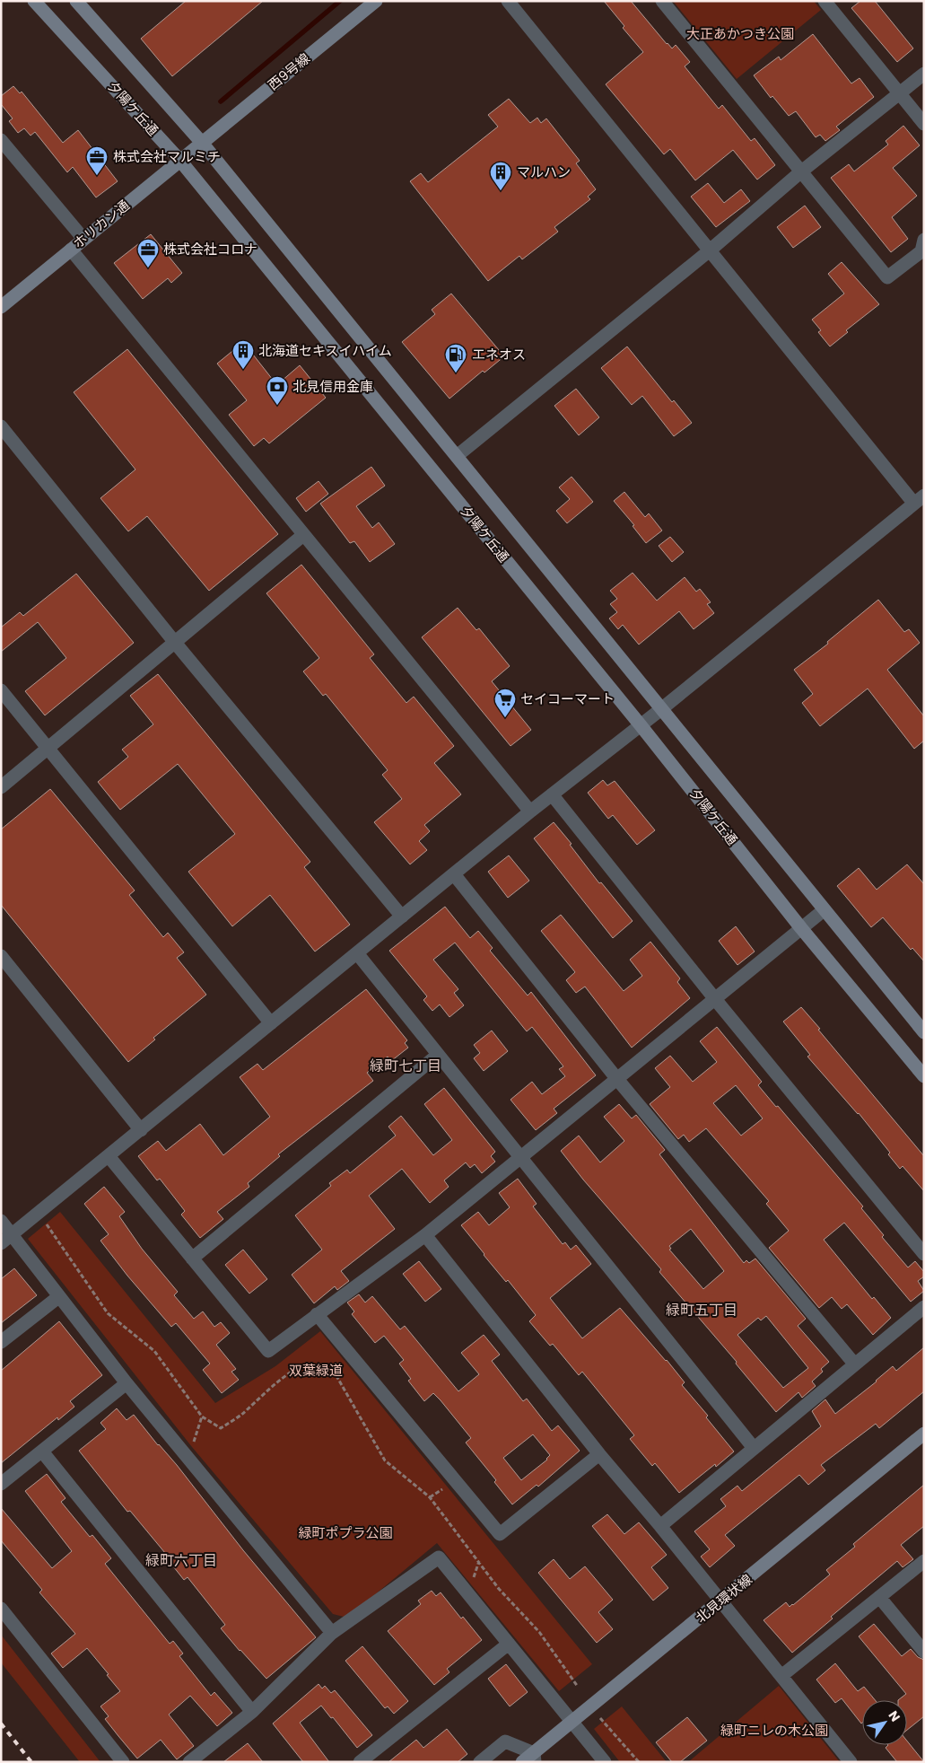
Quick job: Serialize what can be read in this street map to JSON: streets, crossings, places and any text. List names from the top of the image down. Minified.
{"streets":{"street":["西9号線","夕陽ケ丘通","ホリカン通","北見環状線"]},"crossings":[["西9号線","夕陽ケ丘通"],["西9号線","ホリカン通"],["夕陽ケ丘通","ホリカン通"]],"districts":["緑町七丁目","緑町五丁目","緑町六丁目"],"parks":["大正あかつき公園","双葉緑道","緑町ポプラ公園","緑町ニレの木公園"],"places":{"office":["株式会社マルミチ","株式会社コロナ"],"building":["マルハン","北海道セキスイハイム"],"fuel station":["エネオス"],"bank":["北見信用金庫"],"supermarket":["セイコーマート"]},"north":"top right"}
